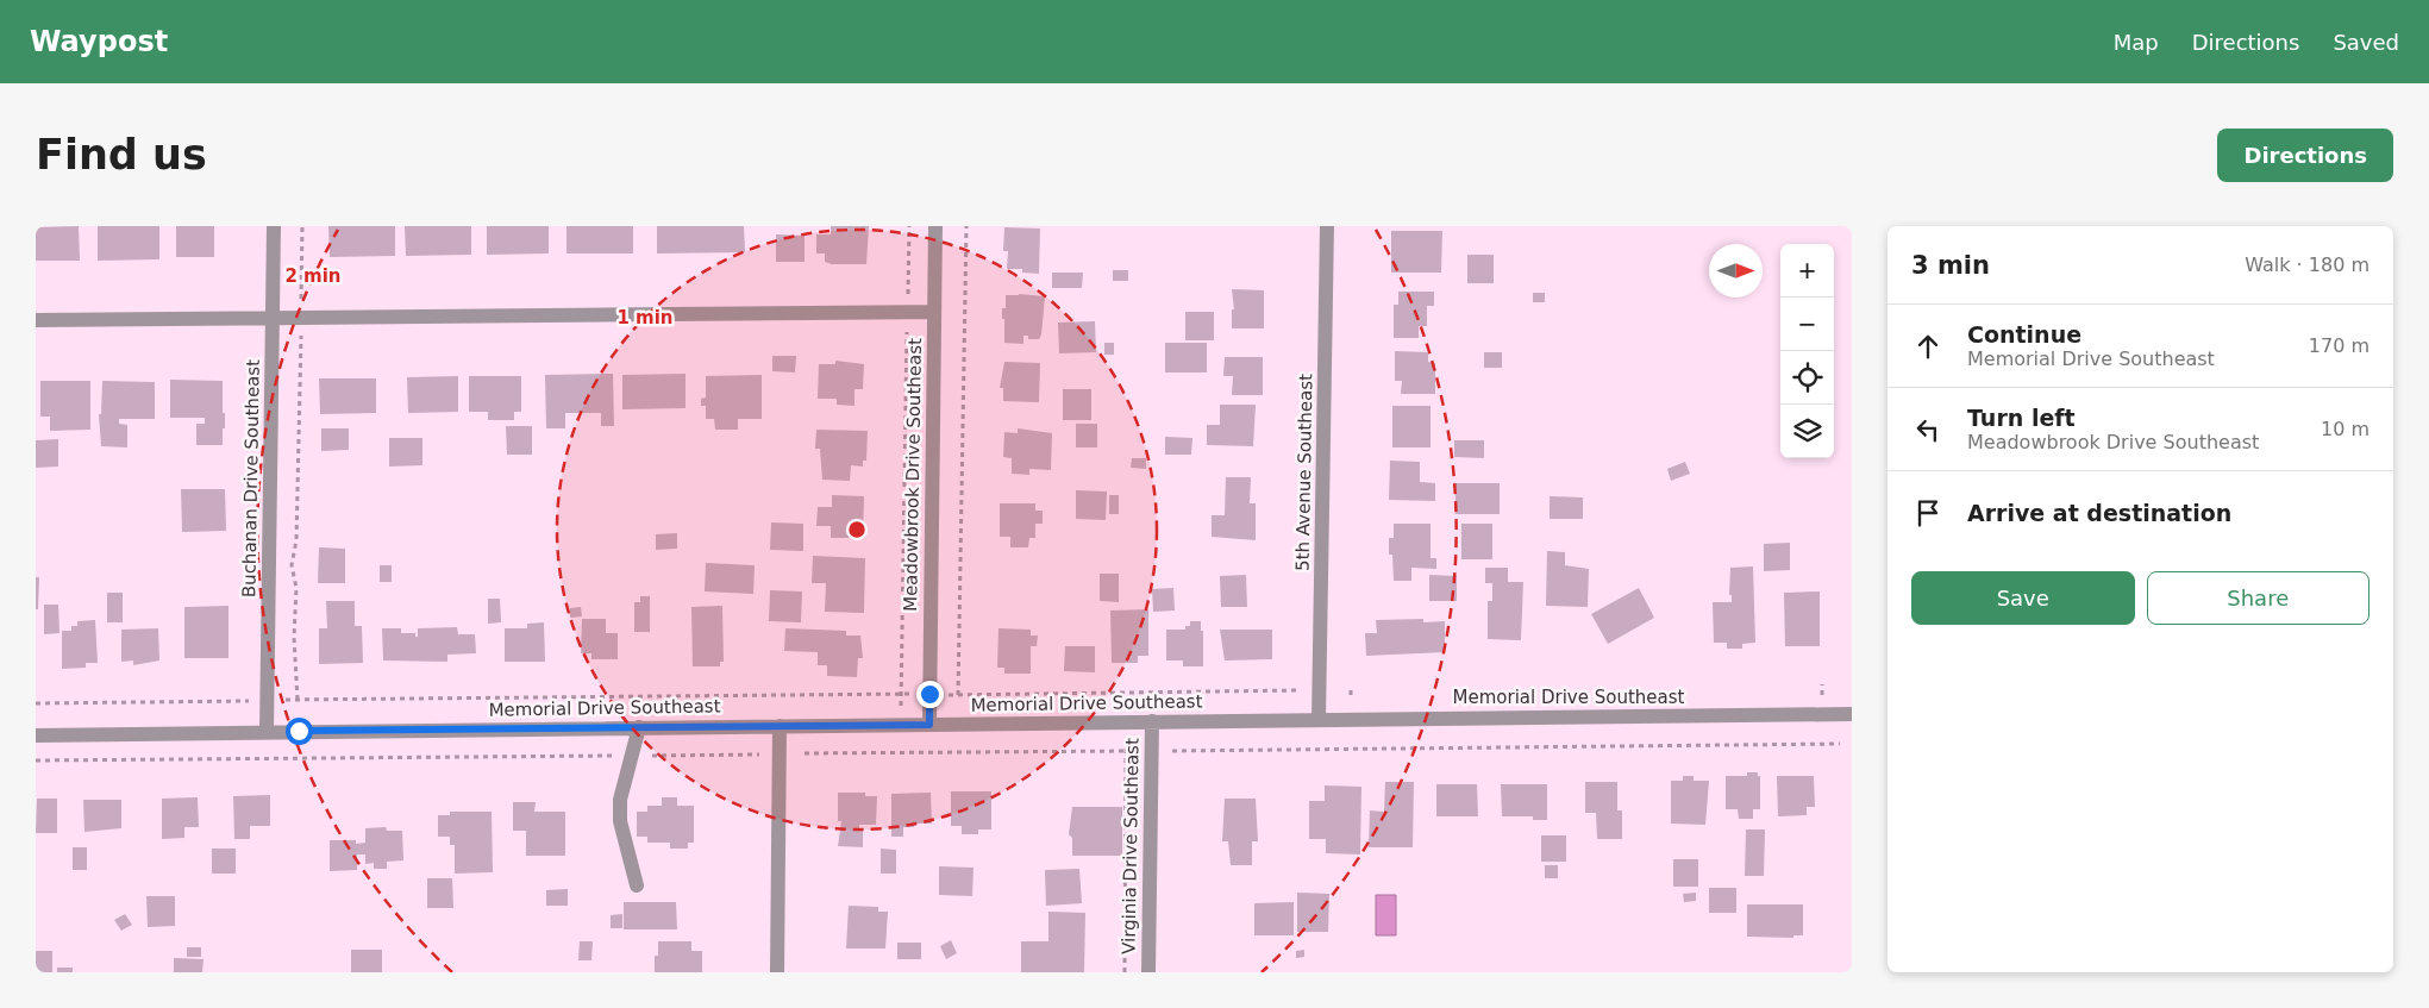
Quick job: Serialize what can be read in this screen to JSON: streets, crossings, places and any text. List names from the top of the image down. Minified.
{"streets":{"street":["5th Avenue Southeast","Meadowbrook Drive Southeast","Buchanan Drive Southeast","Memorial Drive Southeast","Virginia Drive Southeast"]},"crossings":[["5th Avenue Southeast","Memorial Drive Southeast"],["Meadowbrook Drive Southeast","Memorial Drive Southeast"],["Buchanan Drive Southeast","Memorial Drive Southeast"],["Memorial Drive Southeast","Virginia Drive Southeast"]],"north":"right","page":{"header":"Waypost","nav":["Map","Directions","Saved"],"buttons":["Directions",["Save","Share"]],"title":"Find us","heading":["3 min","Walk · 180 m"],"map_buttons":["+","−"],"list":[["Continue","Memorial Drive Southeast","170 m"],["Turn left","Meadowbrook Drive Southeast","10 m"],"Arrive at destination"]},"rings":["2 min","1 min"]}
